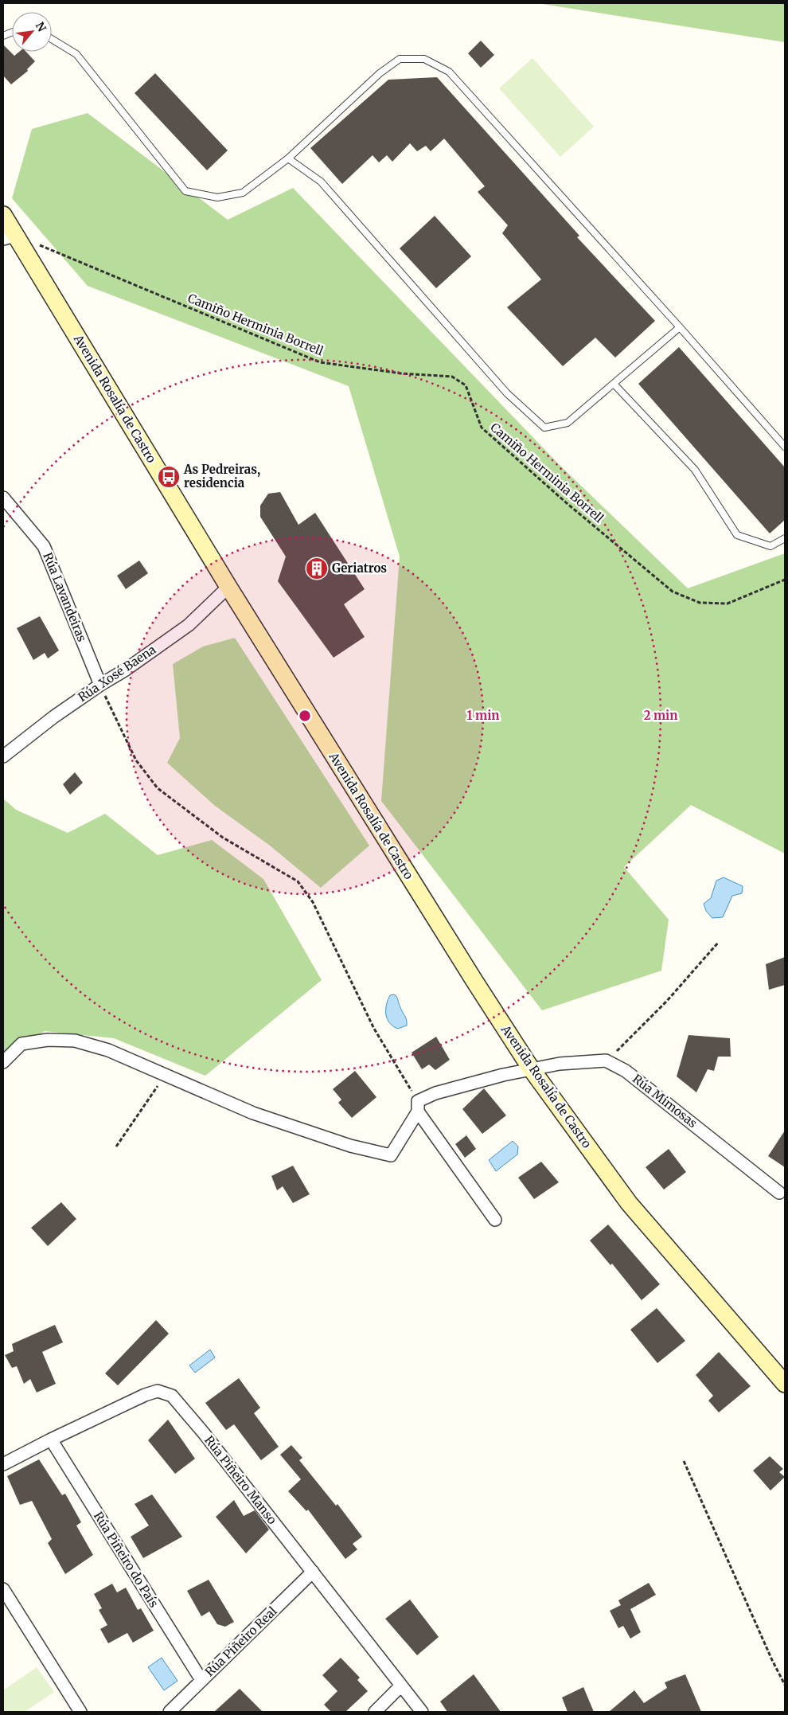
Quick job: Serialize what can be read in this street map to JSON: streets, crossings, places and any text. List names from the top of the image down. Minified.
{"streets":{"street":["Avenida Rosalía de Castro","Rúa Lavandeiras","Rúa Xosé Baena","Rúa Mimosas","Rúa Piñeiro Manso","Rúa Piñeiro do País","Rúa Piñeiro Real"],"path":["Camiño Herminia Borrell"]},"crossings":[["Camiño Herminia Borrell","Avenida Rosalía de Castro"],["Avenida Rosalía de Castro","Rúa Xosé Baena"],["Rúa Lavandeiras","Rúa Xosé Baena"],["Rúa Piñeiro Manso","Rúa Piñeiro do País"],["Rúa Piñeiro Manso","Rúa Piñeiro Real"],["Rúa Piñeiro do País","Rúa Piñeiro Real"]],"places":{"bus stop":["As Pedreiras, residencia"],"building":["Geriatros"]},"north":"top right","rings":["1 min","2 min"]}
